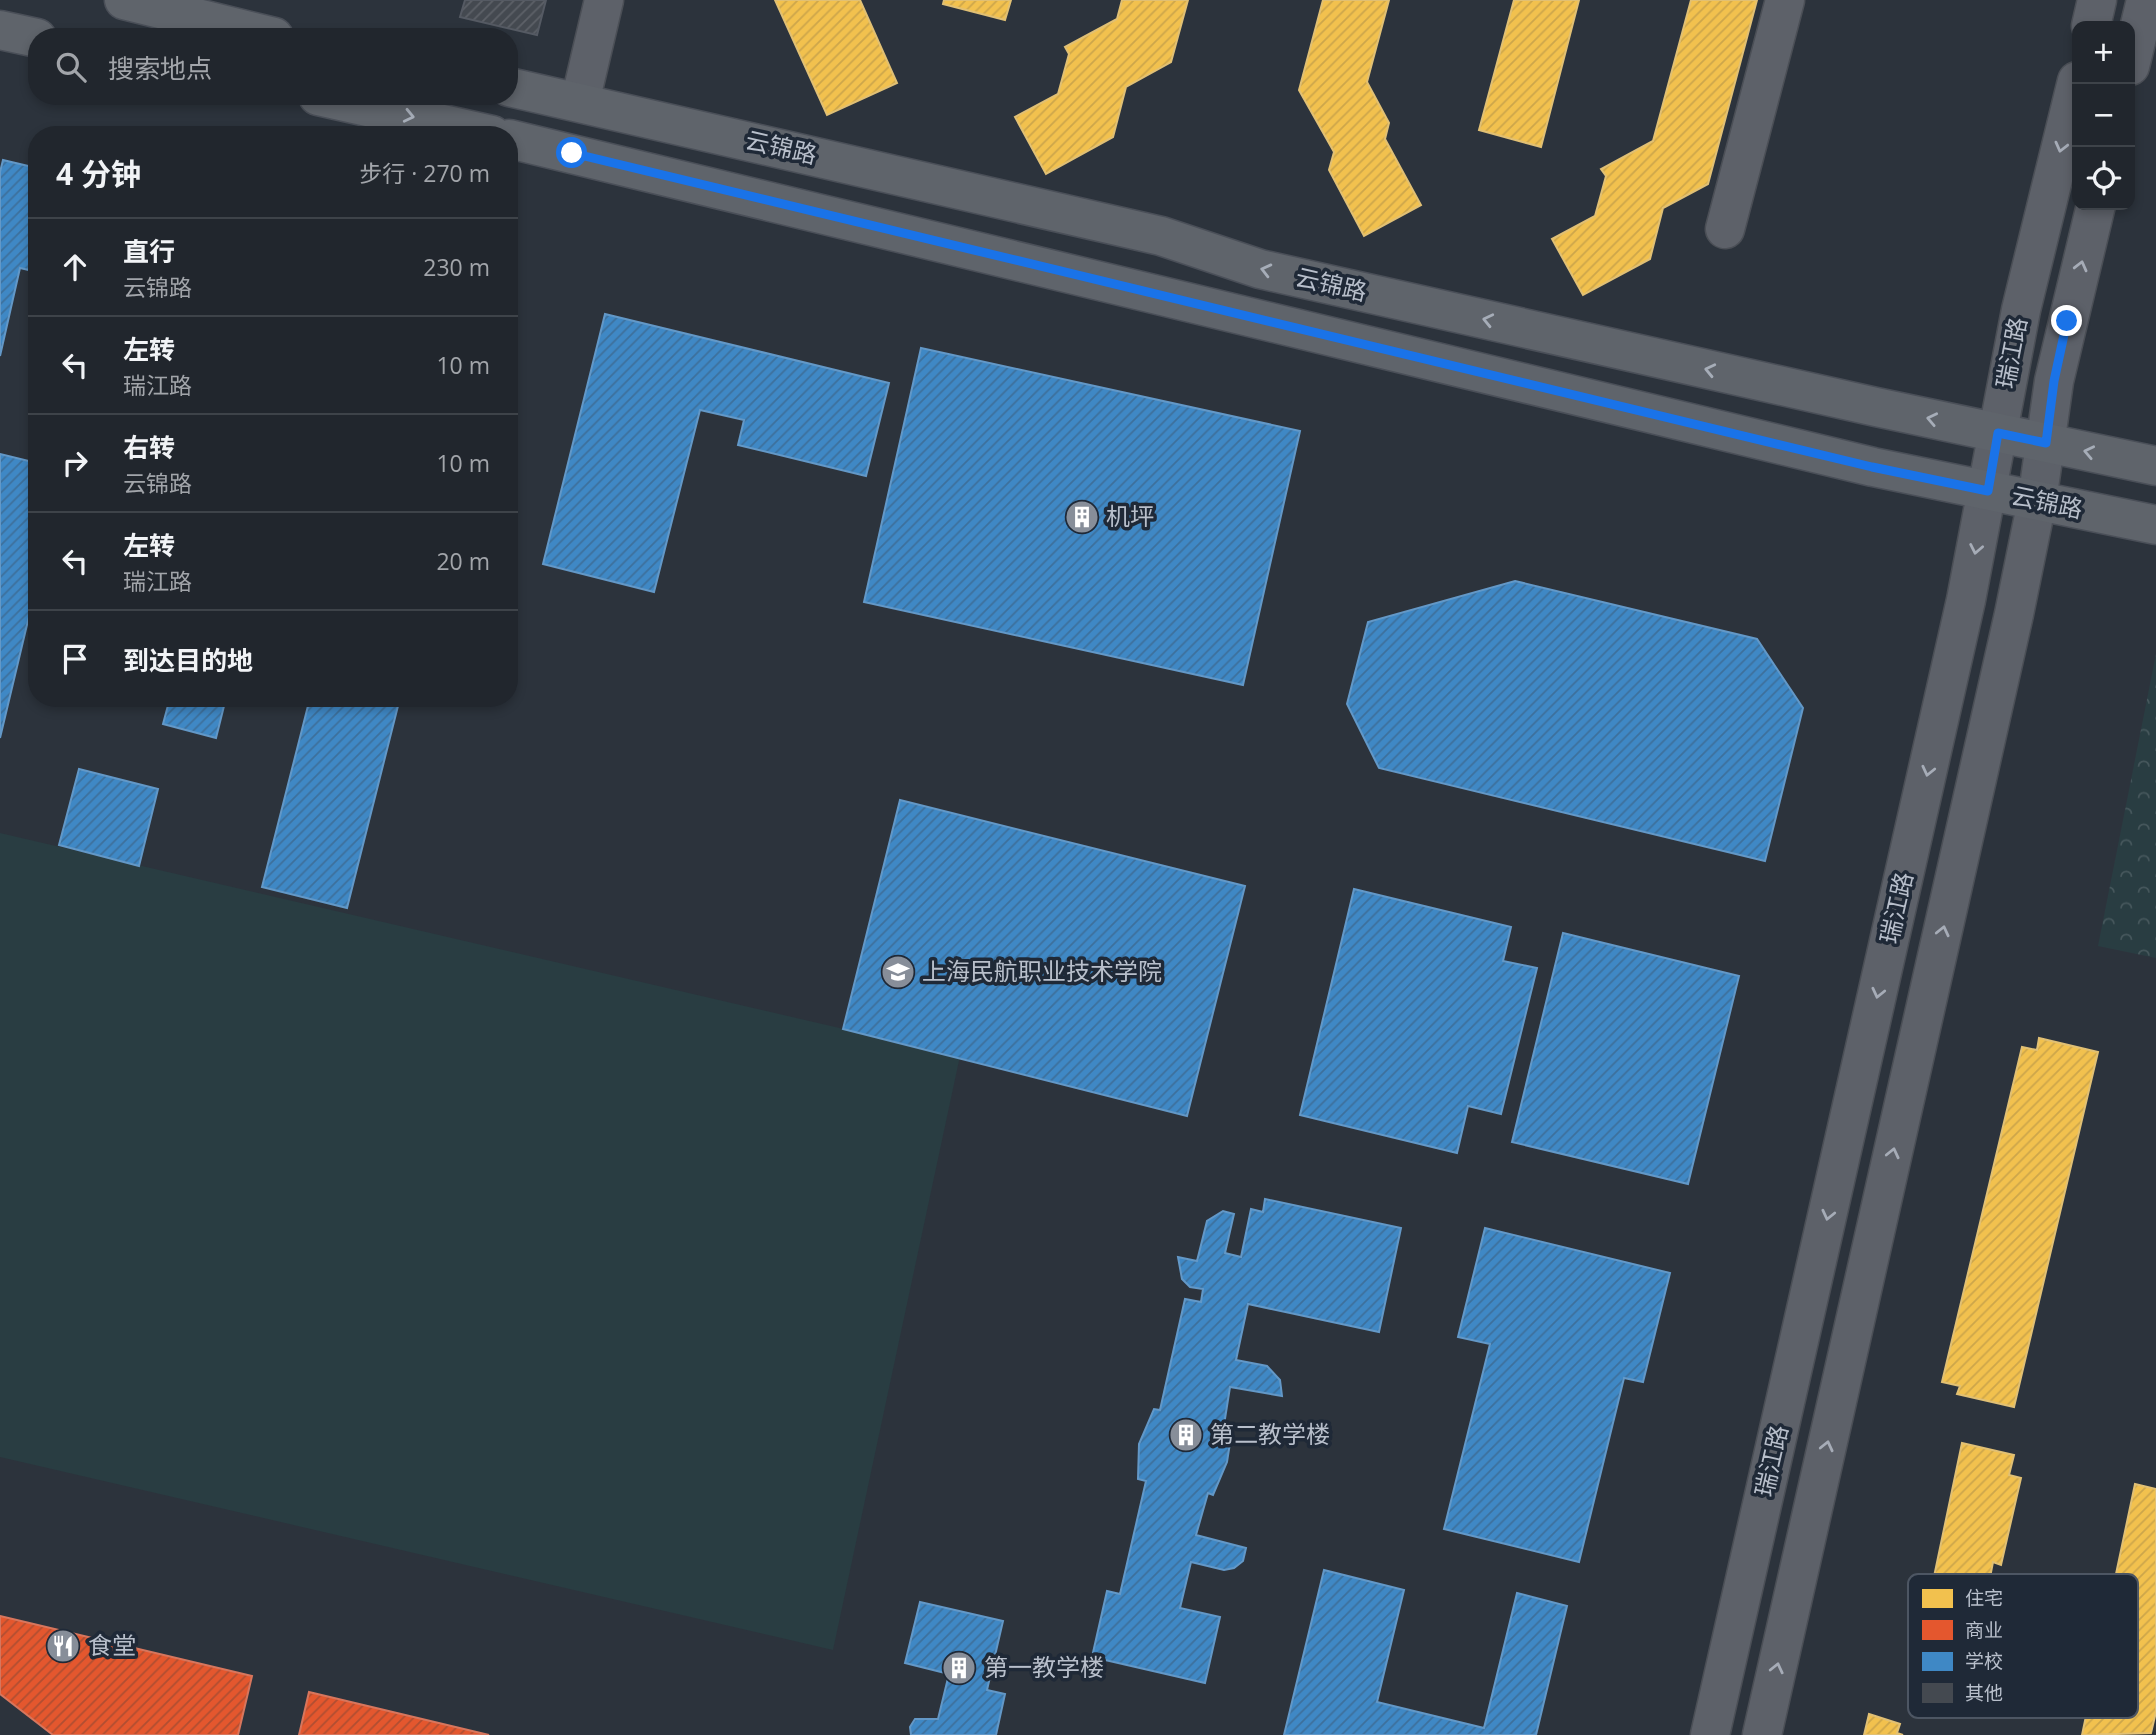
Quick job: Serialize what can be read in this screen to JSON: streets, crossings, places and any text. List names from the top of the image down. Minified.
{"streets":{"main road":["云锦路"],"street":["瑞江路"]},"crossings":[["云锦路","瑞江路"]],"places":{"building":["机坪","第二教学楼","第一教学楼"],"school or university":["上海民航职业技术学院"],"restaurant":["食堂"]},"legend":["住宅","商业","学校","其他"],"page":{"map_buttons":["+","−"],"search":"搜索地点","heading":["4 分钟","步行 · 270 m"],"list":[["直行","云锦路","230 m"],["左转","瑞江路","10 m"],["右转","云锦路","10 m"],["左转","瑞江路","20 m"],"到达目的地"]}}
